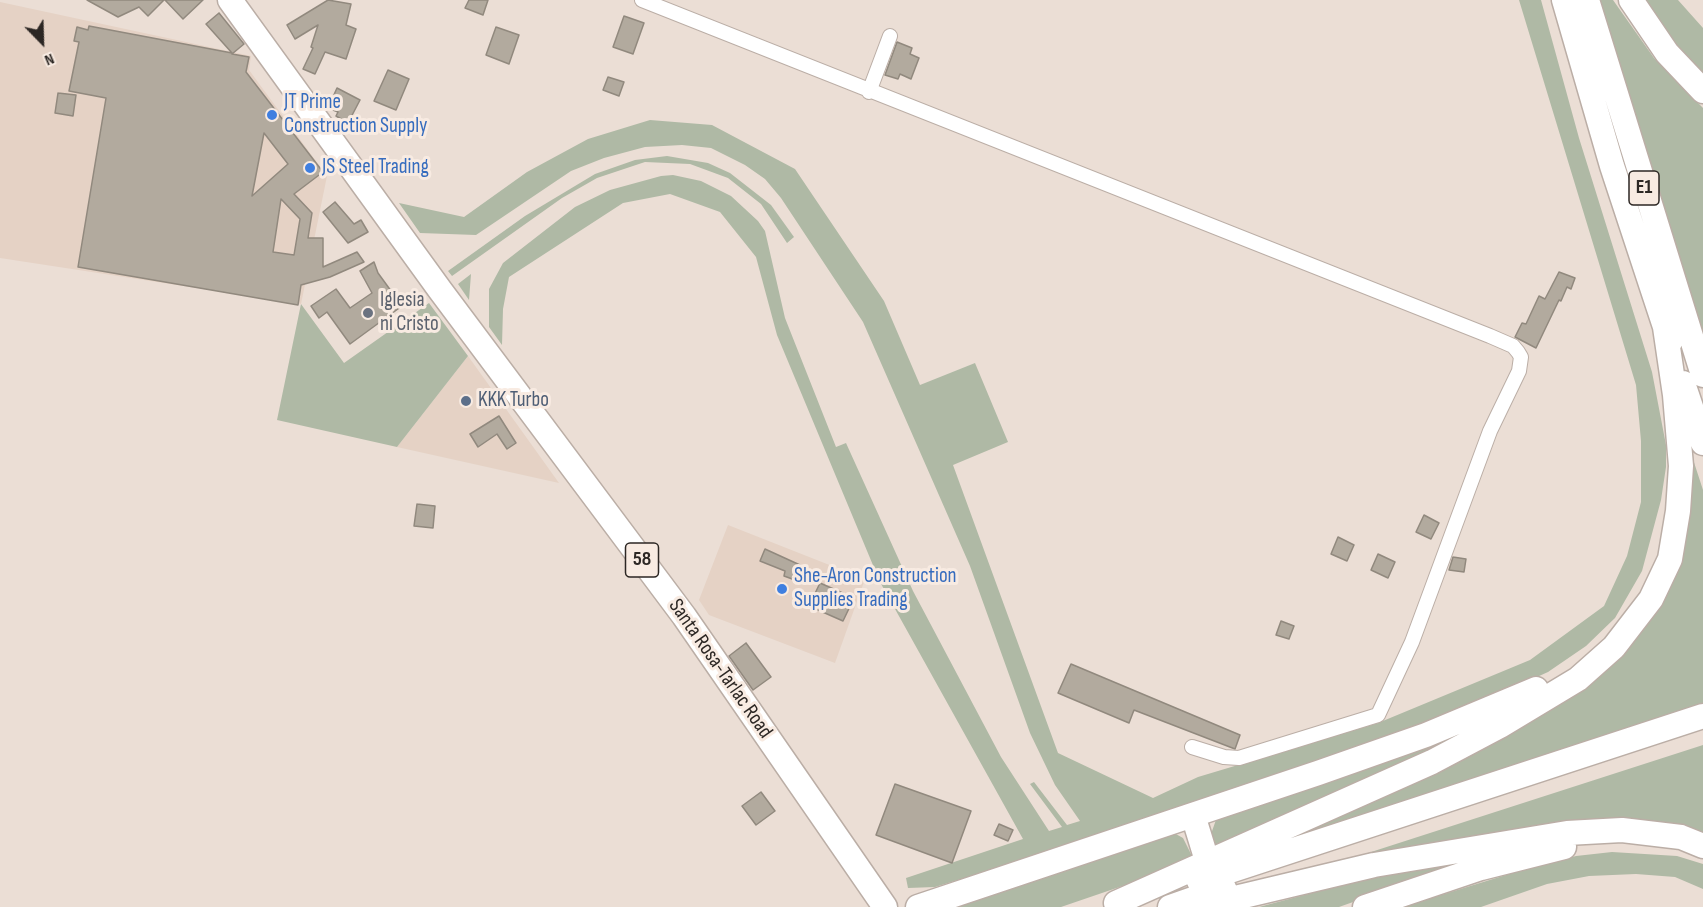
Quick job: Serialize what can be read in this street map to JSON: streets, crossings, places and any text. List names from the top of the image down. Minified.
{"streets":{"highway":["E1","58","Santa Rosa-Tarlac Road"]},"places":["JT Prime Construction Supply","JS Steel Trading","Iglesia ni Cristo","KKK Turbo","She-Aron Construction Supplies Trading"],"north":"bottom right"}
